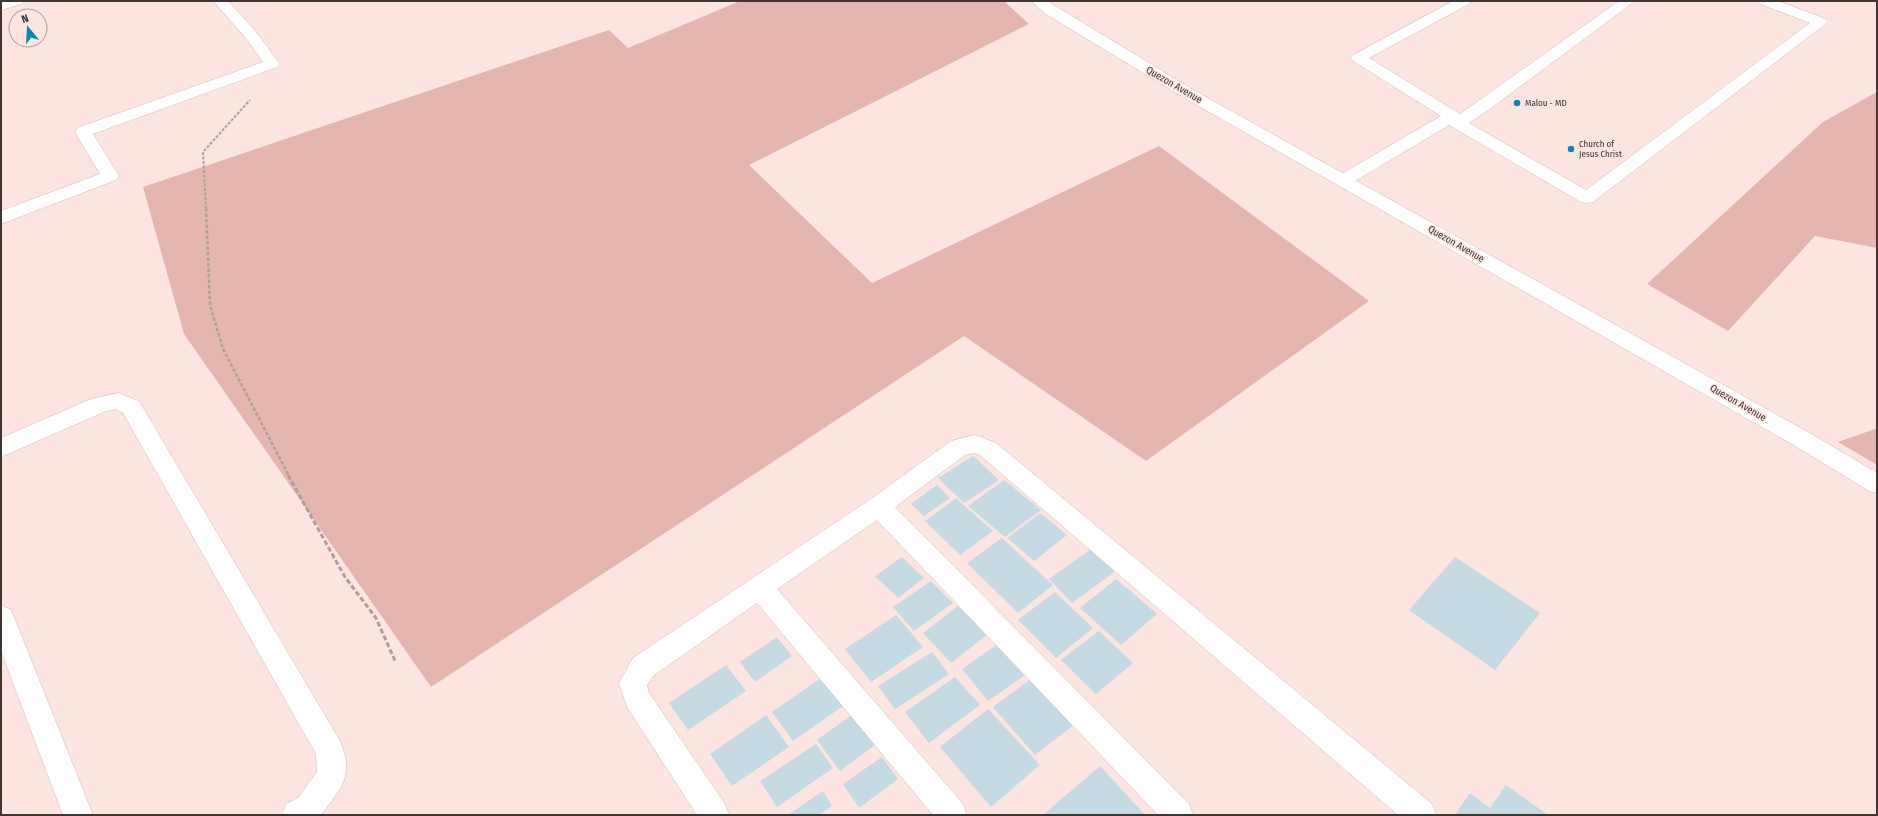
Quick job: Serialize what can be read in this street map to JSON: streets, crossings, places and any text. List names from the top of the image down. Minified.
{"streets":{"street":["Quezon Avenue"]},"places":["Malou - MD","Church of Jesus Christ"],"north":"top"}
